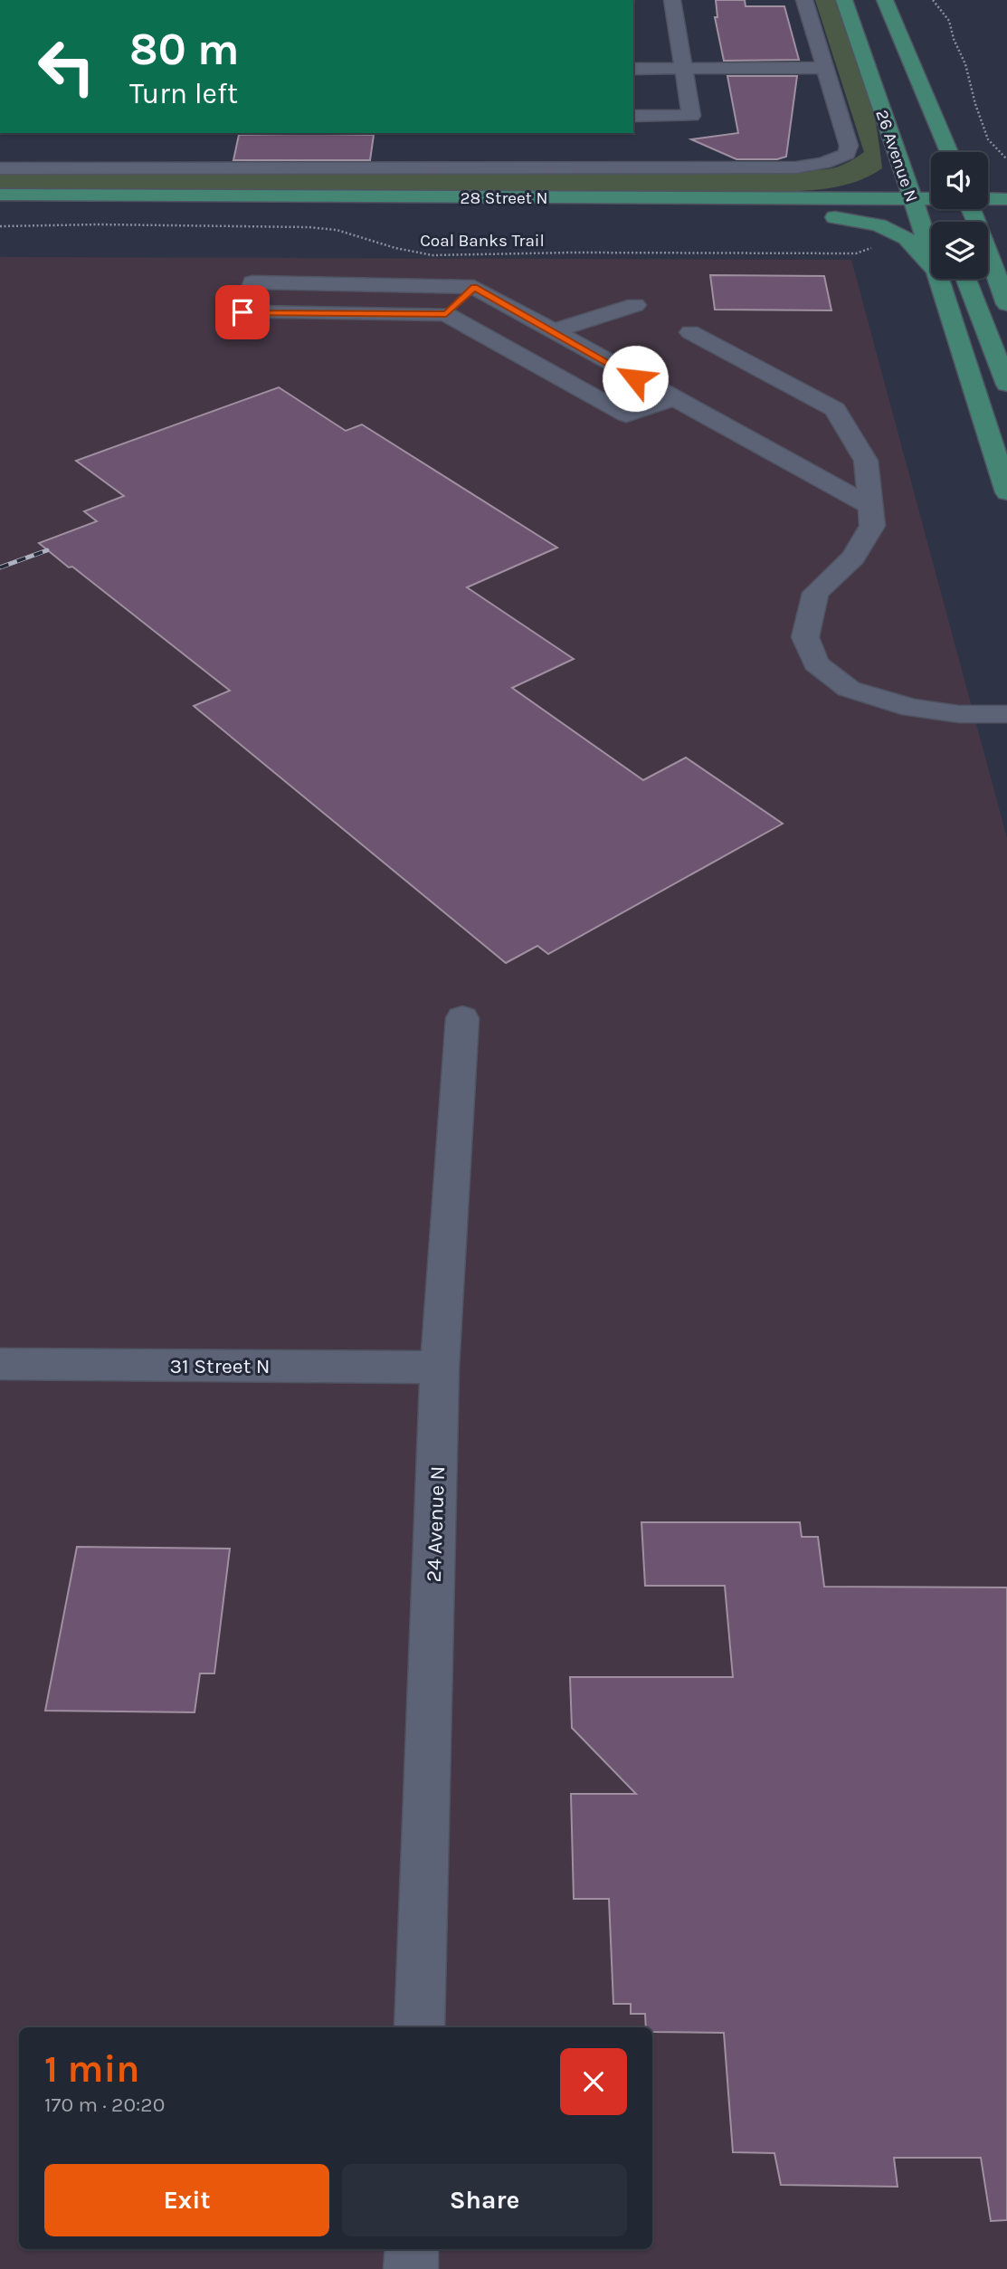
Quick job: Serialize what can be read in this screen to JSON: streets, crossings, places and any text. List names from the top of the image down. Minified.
{"streets":{"main road":["26 Avenue N","28 Street N"],"street":["31 Street N","24 Avenue N"],"path":["Coal Banks Trail"]},"crossings":[["31 Street N","24 Avenue N"]],"page":{"turn":["80 m","Turn left"],"heading":["1 min","170 m · 20:20"],"buttons":["Exit","Share"]}}
